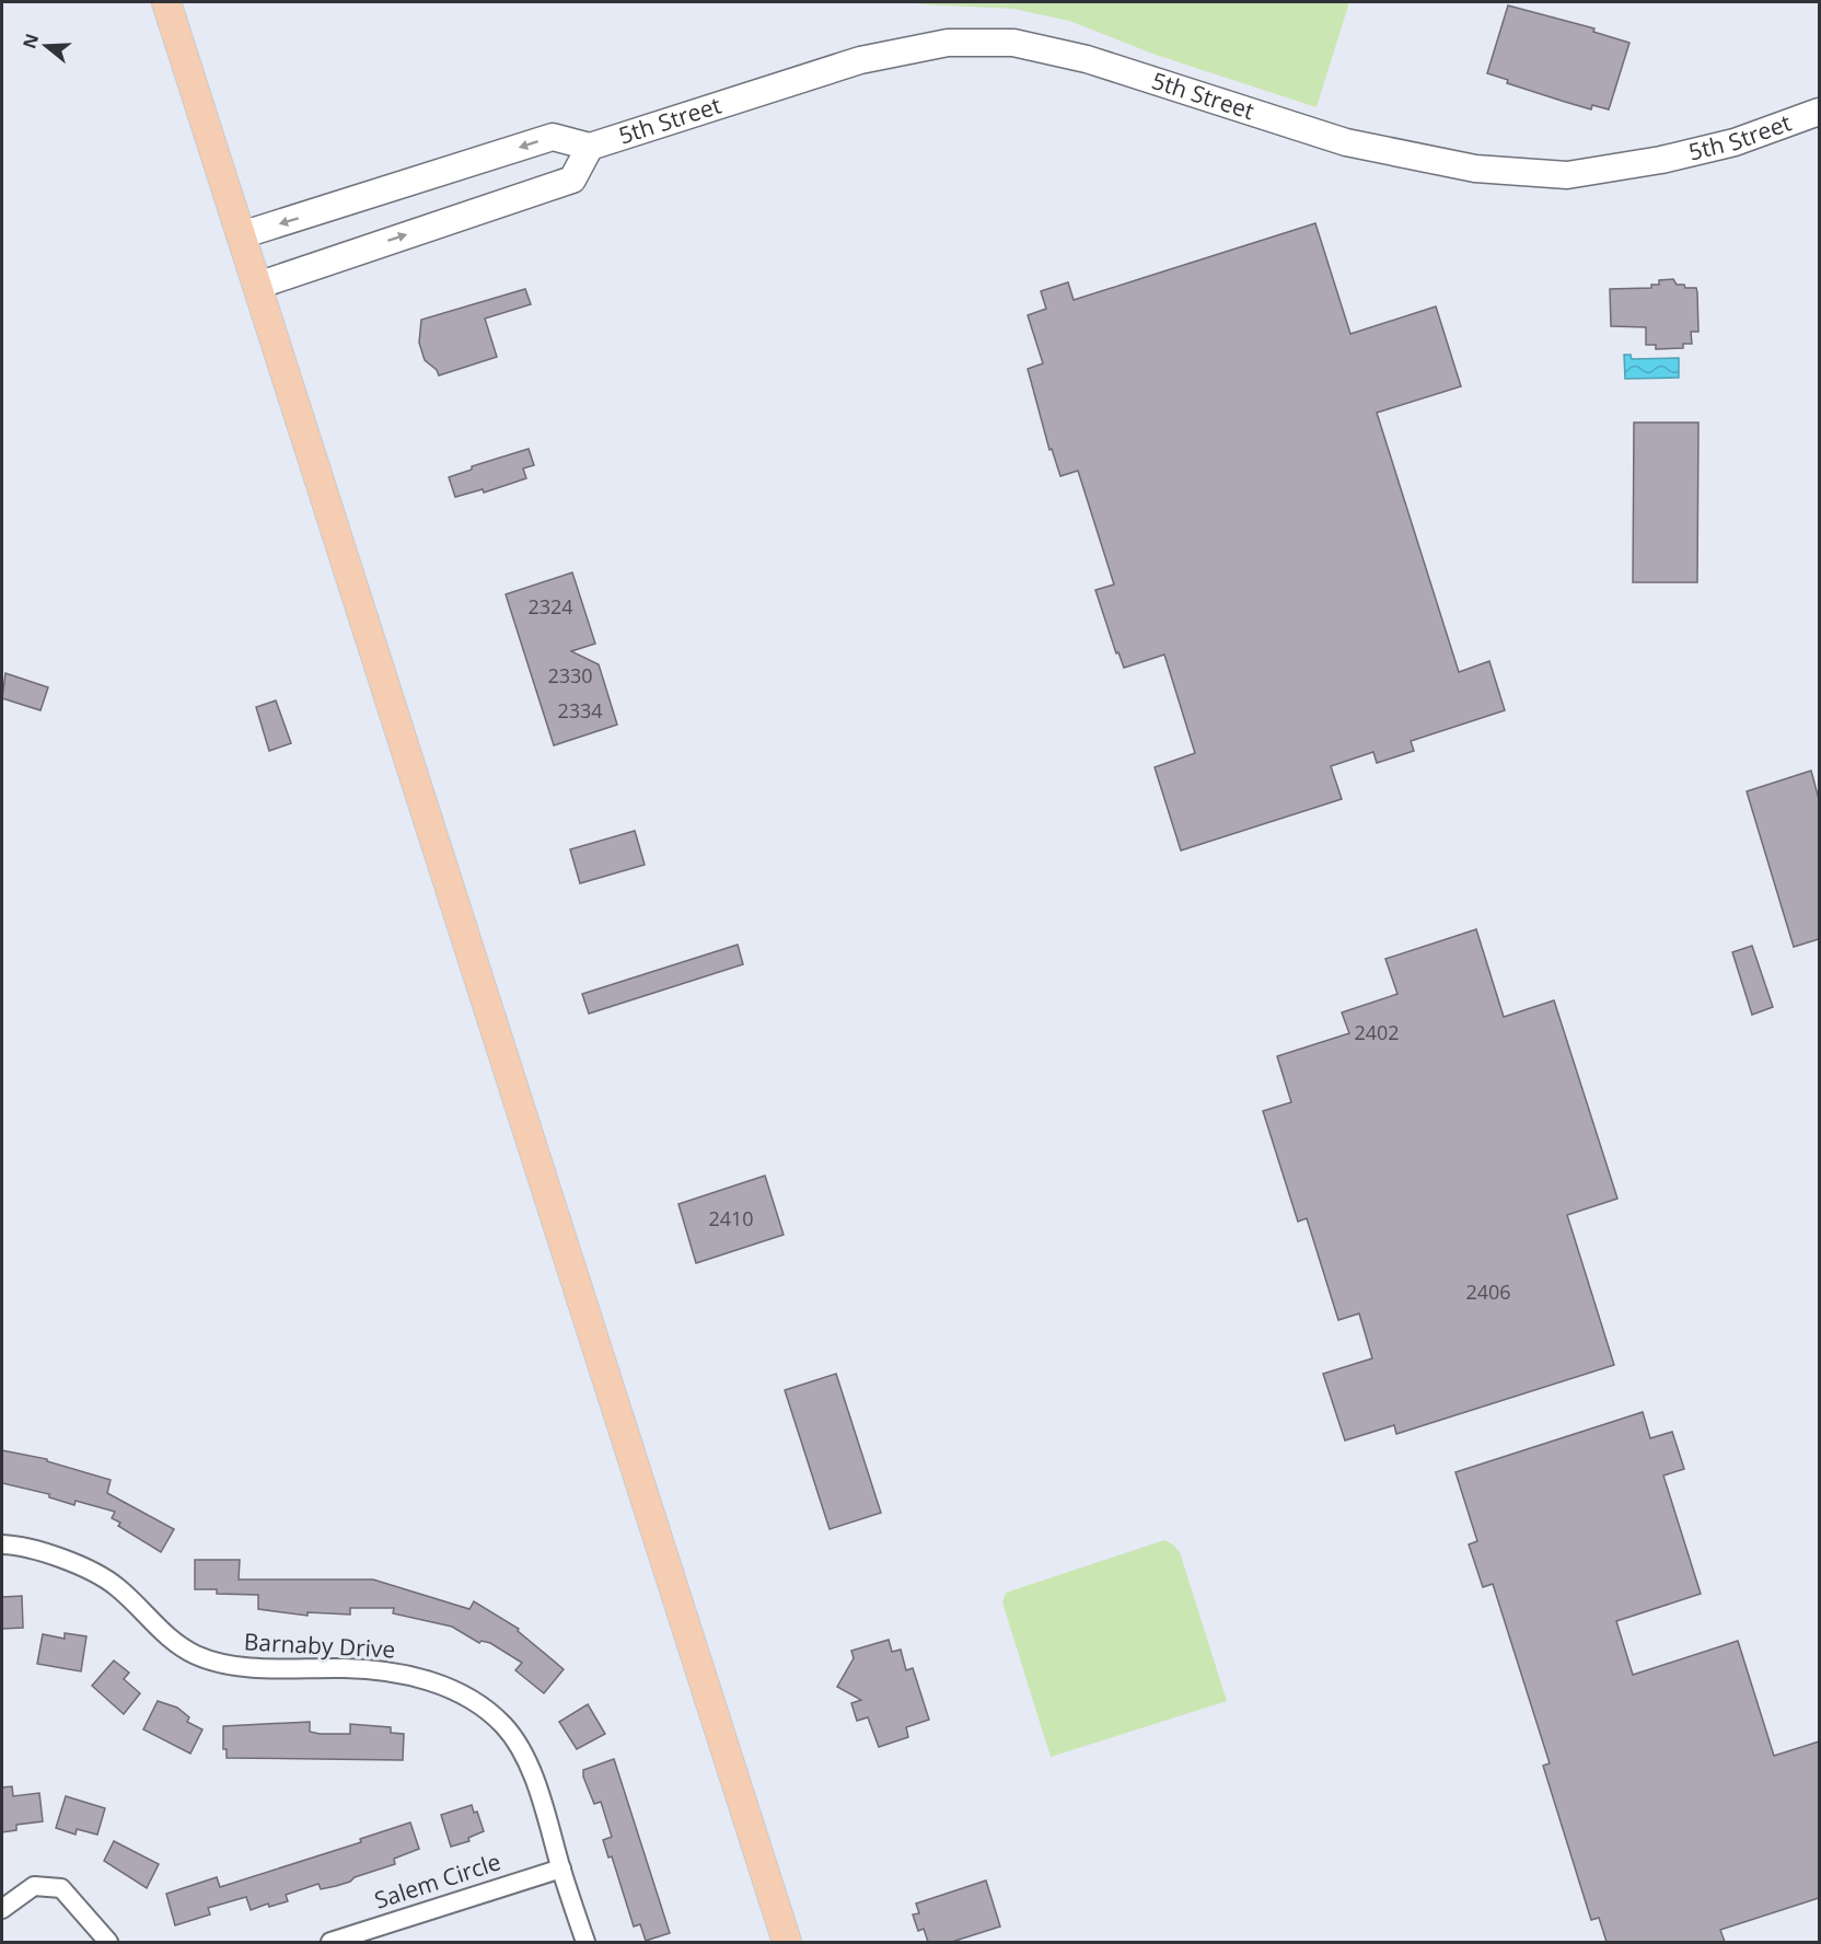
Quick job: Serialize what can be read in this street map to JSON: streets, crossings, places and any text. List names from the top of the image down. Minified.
{"streets":{"street":["5th Street","Barnaby Drive","Salem Circle"]},"crossings":[["Barnaby Drive","Salem Circle"]],"house_numbers":["2324","2330","2334","2402","2410","2406"],"north":"left"}
